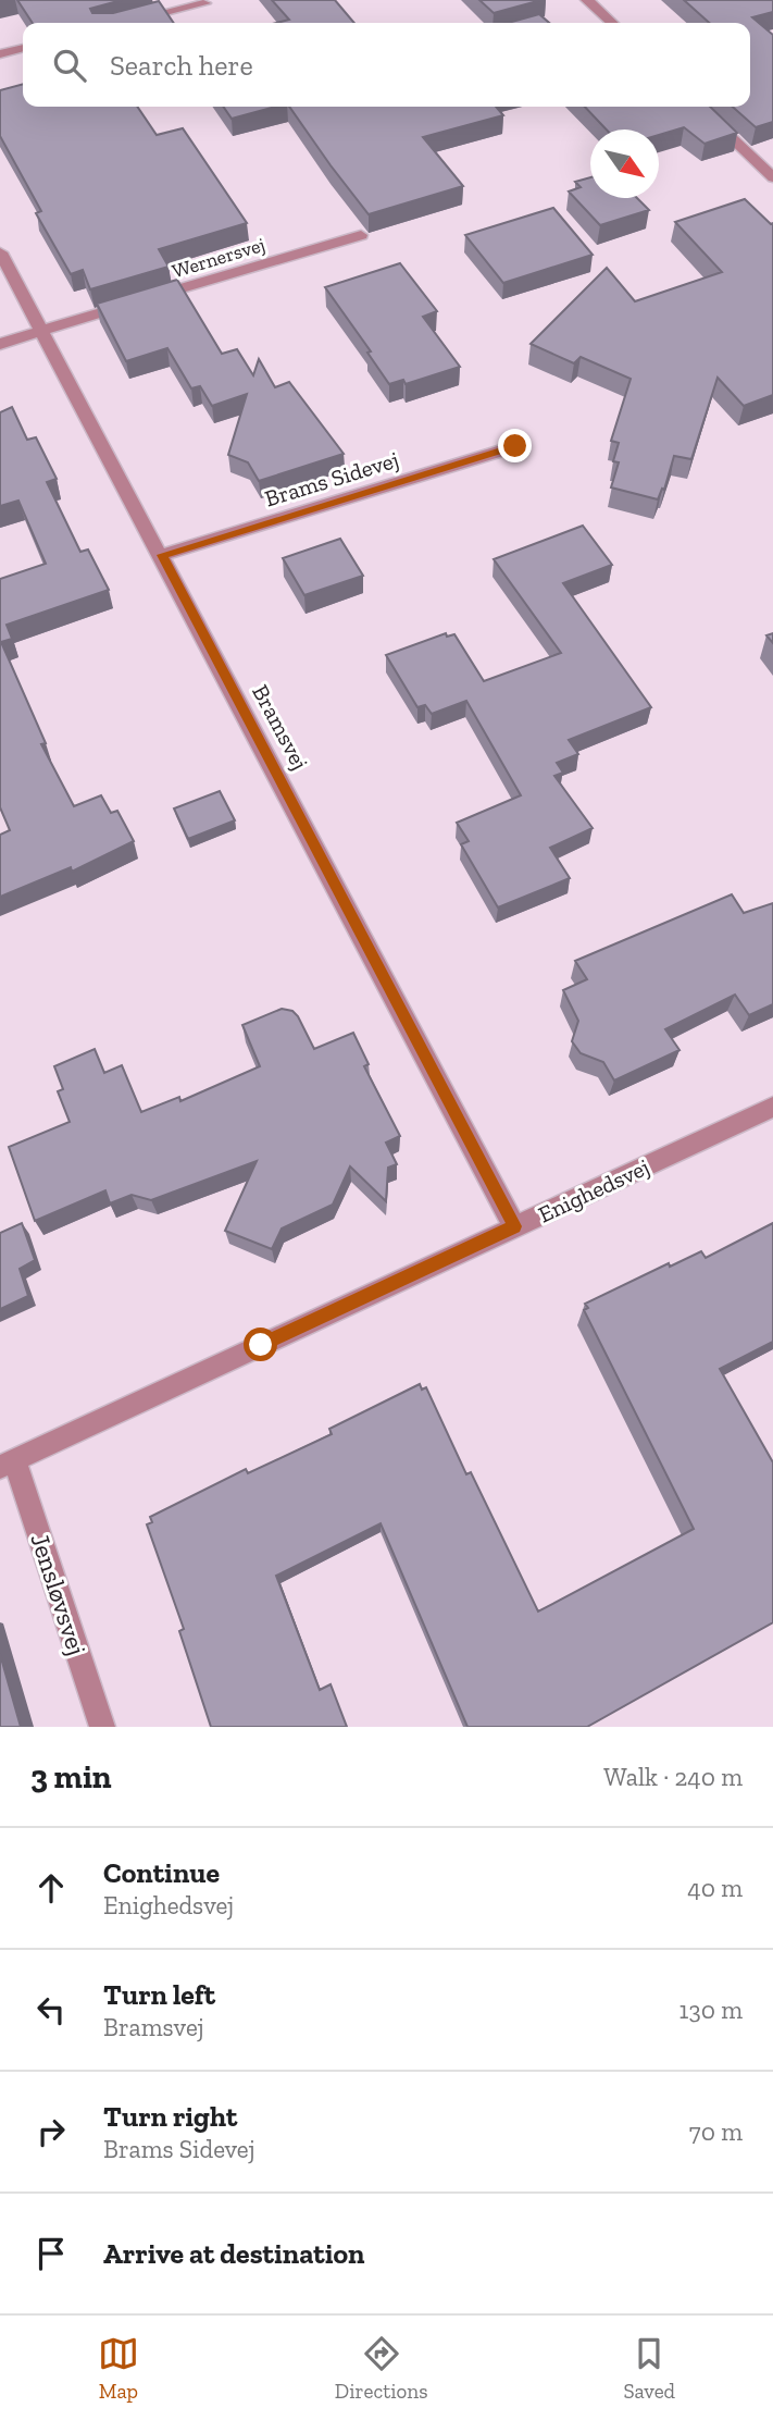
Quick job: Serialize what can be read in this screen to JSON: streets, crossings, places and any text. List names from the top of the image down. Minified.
{"streets":{"street":["Wernersvej","Brams Sidevej","Bramsvej","Enighedsvej","Jensløvsvej"]},"crossings":[["Wernersvej","Bramsvej"],["Brams Sidevej","Bramsvej"],["Bramsvej","Enighedsvej"],["Enighedsvej","Jensløvsvej"]],"north":"bottom right","page":{"search":"Search here","heading":["3 min","Walk · 240 m"],"list":[["Continue","Enighedsvej","40 m"],["Turn left","Bramsvej","130 m"],["Turn right","Brams Sidevej","70 m"],"Arrive at destination"],"nav":["Map","Directions","Saved"]}}
